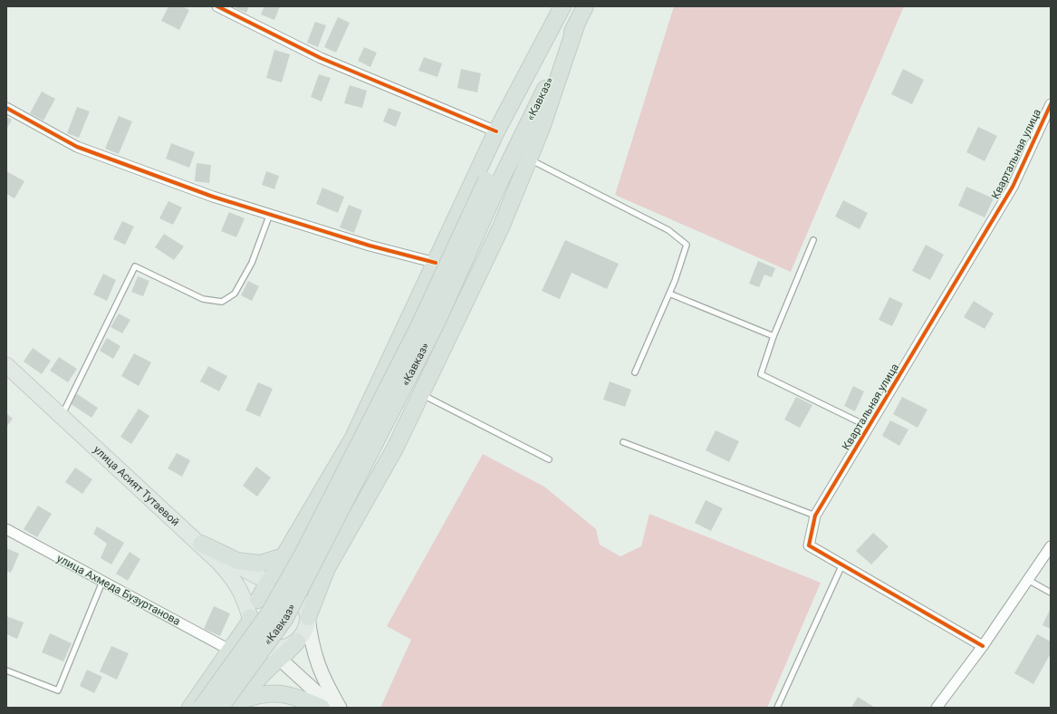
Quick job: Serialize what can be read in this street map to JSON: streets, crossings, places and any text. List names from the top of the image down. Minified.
{"streets":{"highway":["«Кавказ»"],"main road":["улица Асият Тутаевой"],"street":["Квартальная улица","улица Ахмеда Бузуртанова"]}}
